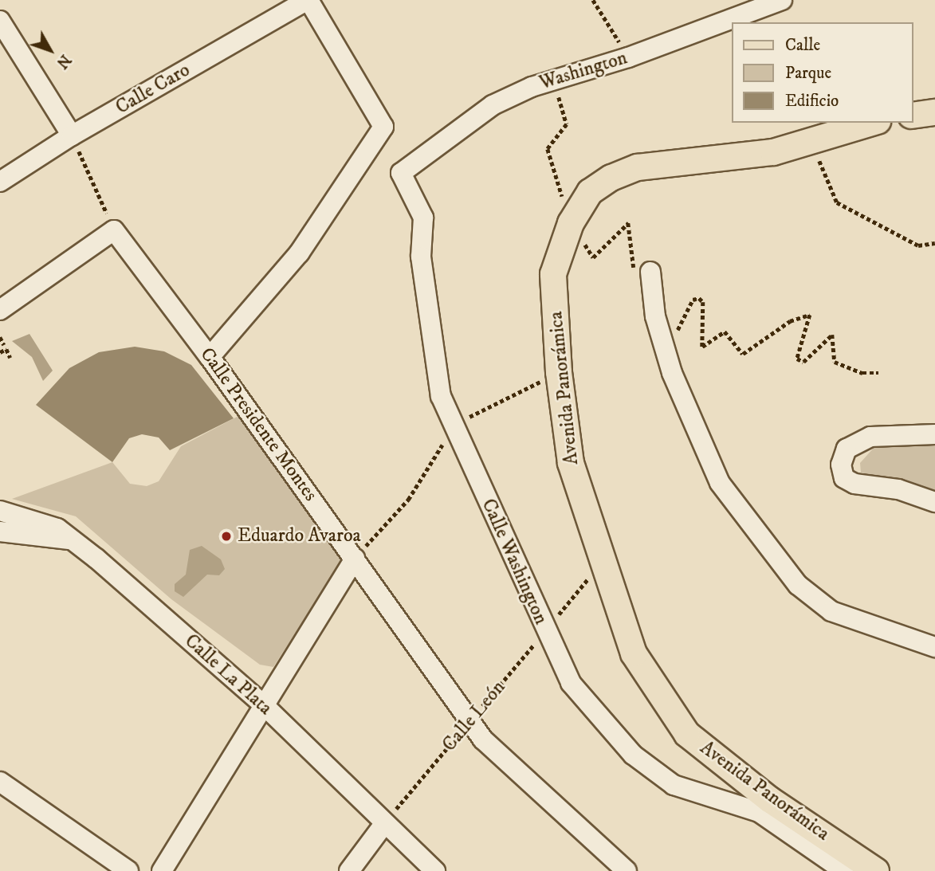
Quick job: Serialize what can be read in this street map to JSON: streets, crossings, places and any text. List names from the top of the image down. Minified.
{"streets":{"main road":["Avenida Panorámica"],"street":["Washington","Calle Caro","Calle Presidente Montes","Calle Washington","Calle La Plata"],"path":["Calle León"]},"crossings":[["Washington","Calle Washington"],["Avenida Panorámica","Calle Washington"],["Avenida Panorámica","Calle León"],["Calle Presidente Montes","Calle León"],["Calle Washington","Calle León"],["Calle La Plata","Calle León"]],"places":["Eduardo Avaroa"],"legend":["Calle","Parque","Edificio"],"north":"bottom right"}
